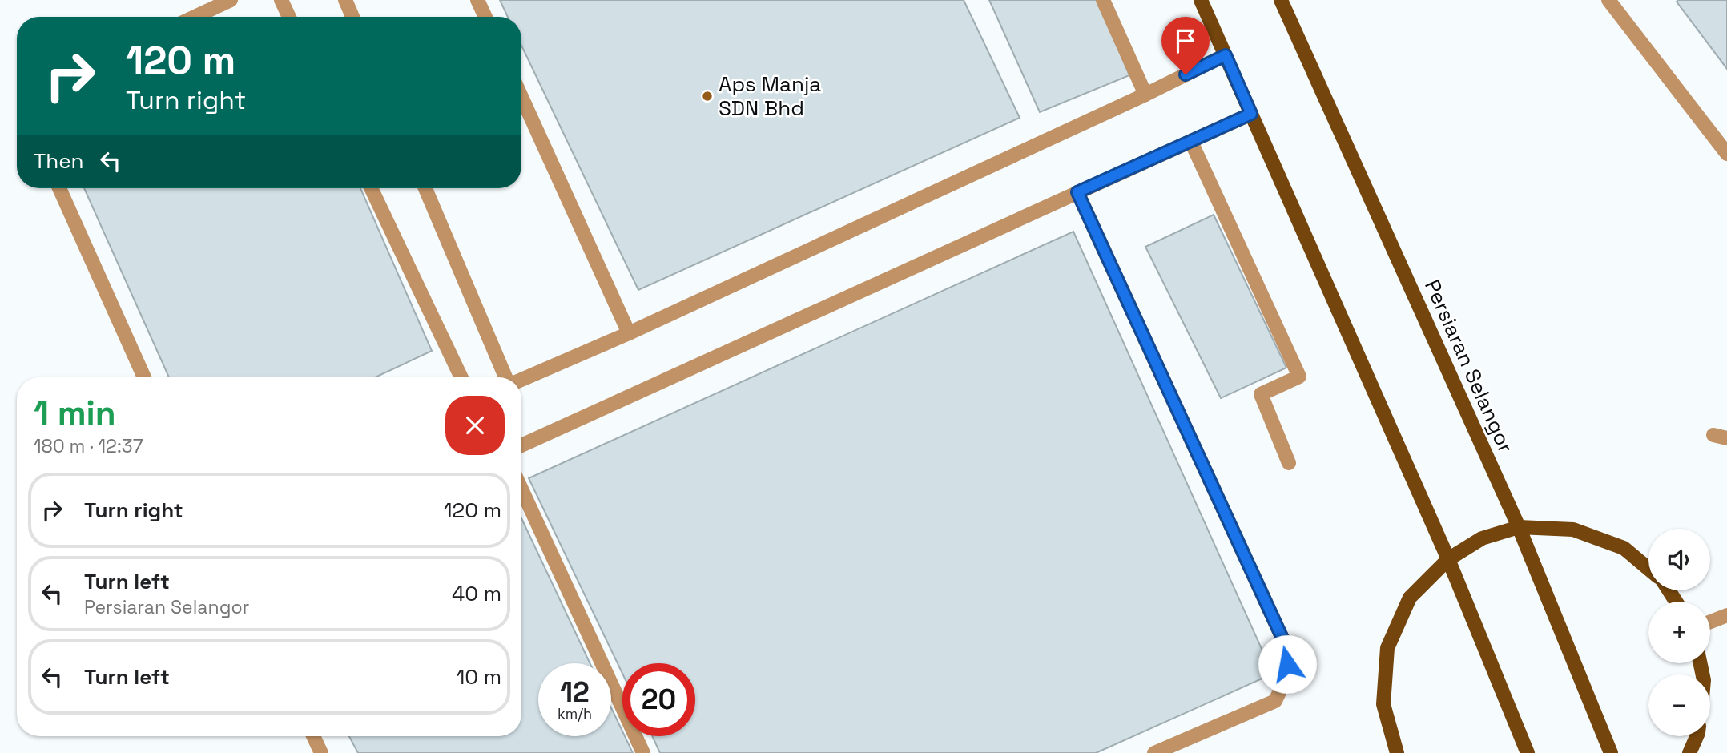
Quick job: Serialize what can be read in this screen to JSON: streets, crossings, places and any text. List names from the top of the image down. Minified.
{"streets":{"main road":["Persiaran Selangor"]},"places":["Aps Manja SDN Bhd"],"page":{"turn":["120 m","Turn right"],"then":"Then","heading":["1 min","180 m · 12:37"],"list":[{"name":"Turn right","value":"120 m"},{"name":"Turn left","note":"Persiaran Selangor","value":"40 m"},{"name":"Turn left","value":"10 m"}],"map_buttons":["+","−"],"speed":"12 km/h","limit":"20"}}
